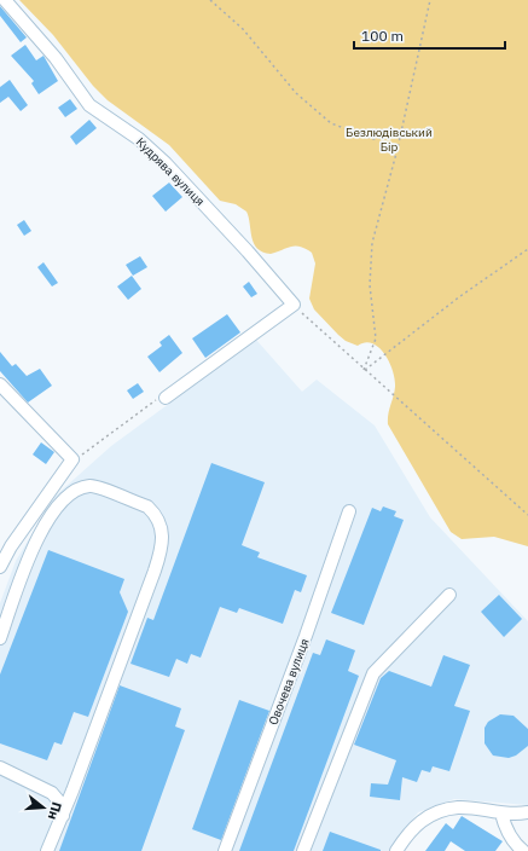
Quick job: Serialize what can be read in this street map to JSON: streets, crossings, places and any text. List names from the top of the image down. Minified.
{"streets":{"street":["Кудрява вулиця","Овочева вулиця"]},"parks":["Безлюдівський Бір"],"scale_bar":"100 m","north":"right"}
